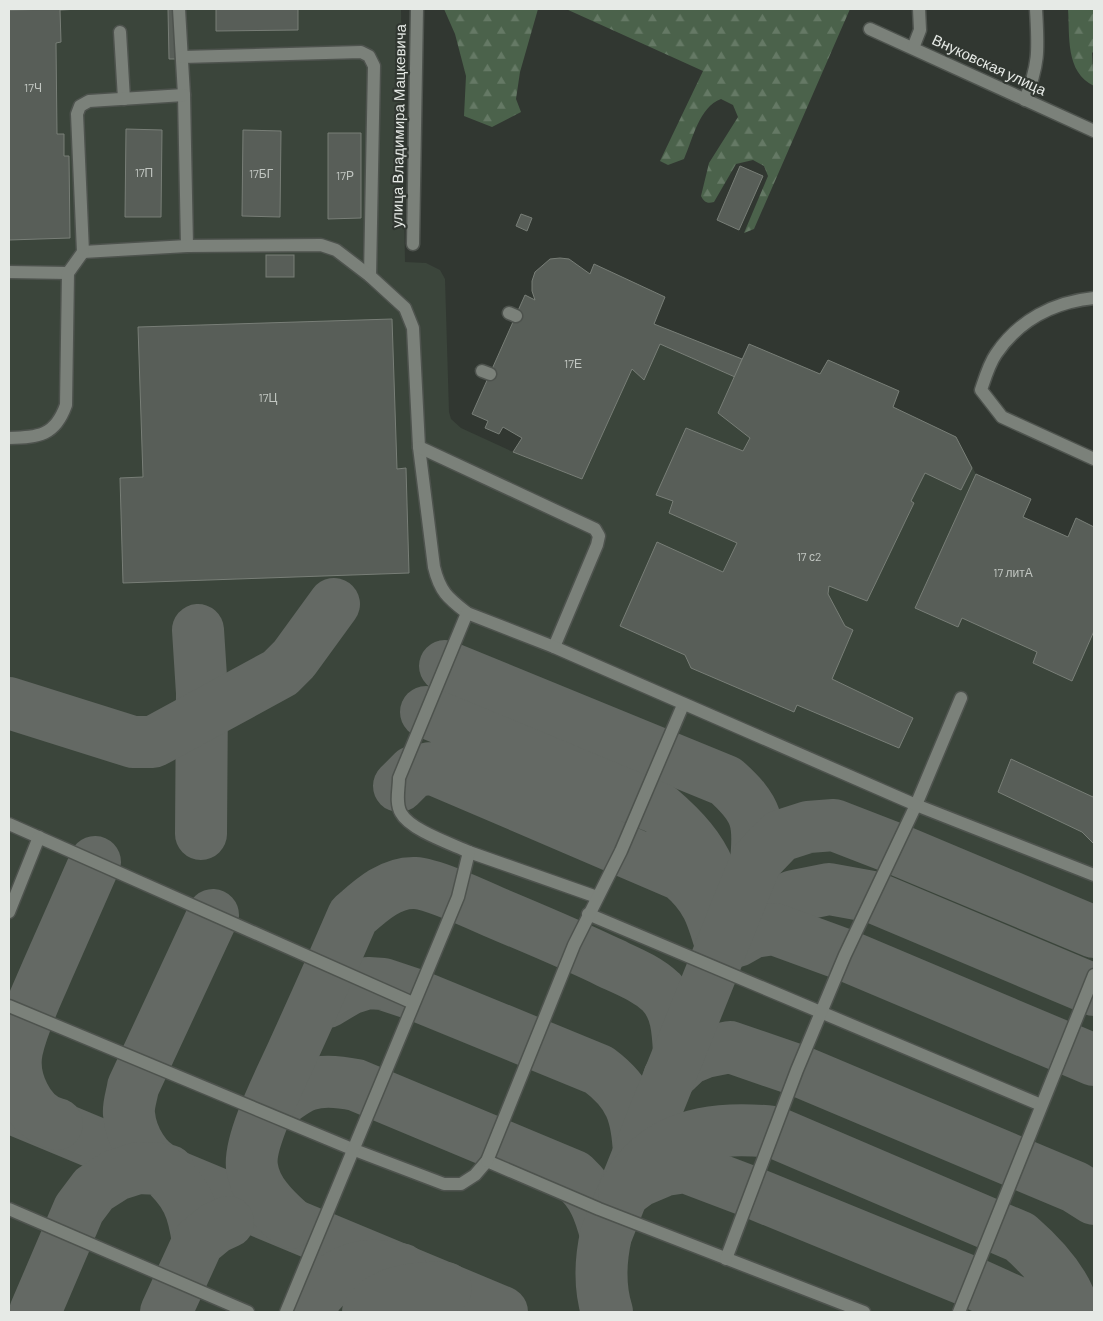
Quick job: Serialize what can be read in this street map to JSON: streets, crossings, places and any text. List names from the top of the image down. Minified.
{"streets":{"street":["Внуковская улица","улица Владимира Мацкевича"]},"house_numbers":["17Ч","17П","17БГ","17Р","17Е","17Ц","17 с2","17 литА"]}
